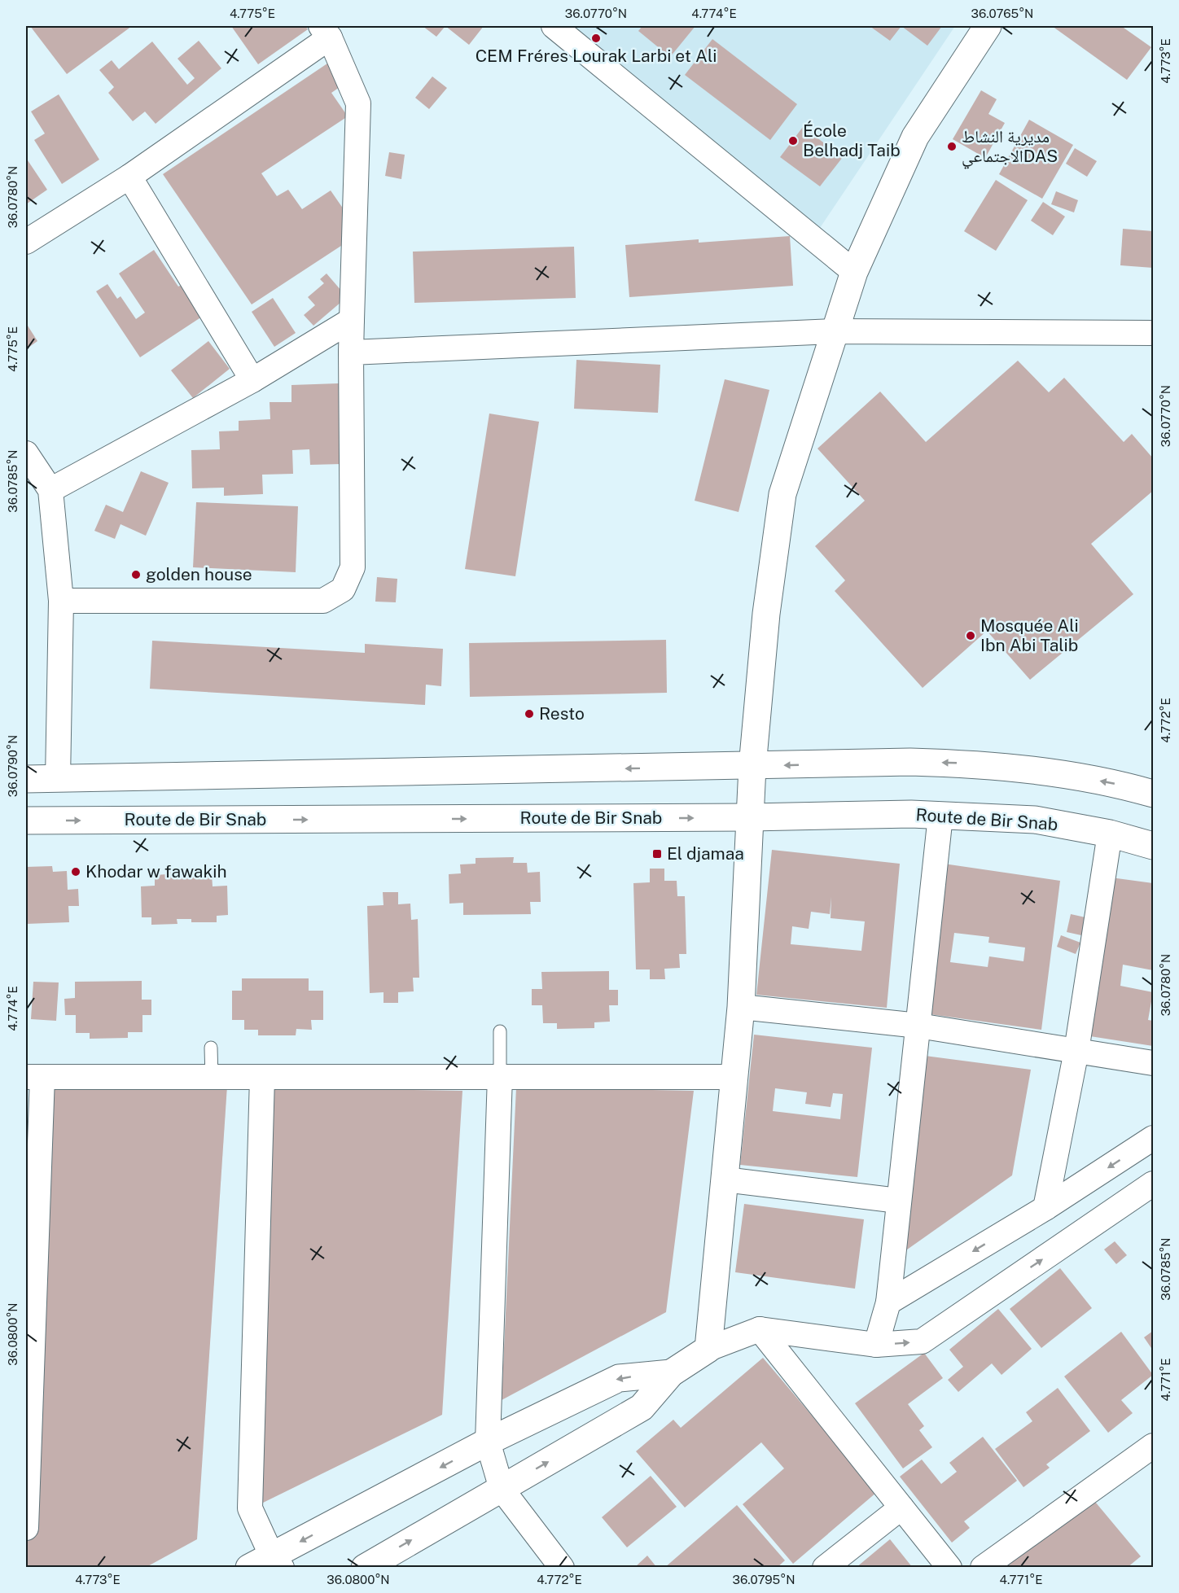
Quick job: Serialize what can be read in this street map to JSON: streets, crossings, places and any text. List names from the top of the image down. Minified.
{"streets":{"main road":["Route de Bir Snab"]},"places":{"other":["CEM Fréres Lourak Larbi et Ali","École Belhadj Taib","مديرية النشاط الاجتماعيDAS","golden house","Mosquée Ali Ibn Abi Talib","Resto","Khodar w fawakih"],"transit":["El djamaa"]},"coordinates":["4.775°E","36.0770°N","4.774°E","36.0765°N","4.773°E","36.0780°N","36.0785°N","4.772°E","36.0790°N","36.0800°N","4.771°E","36.0795°N"]}
